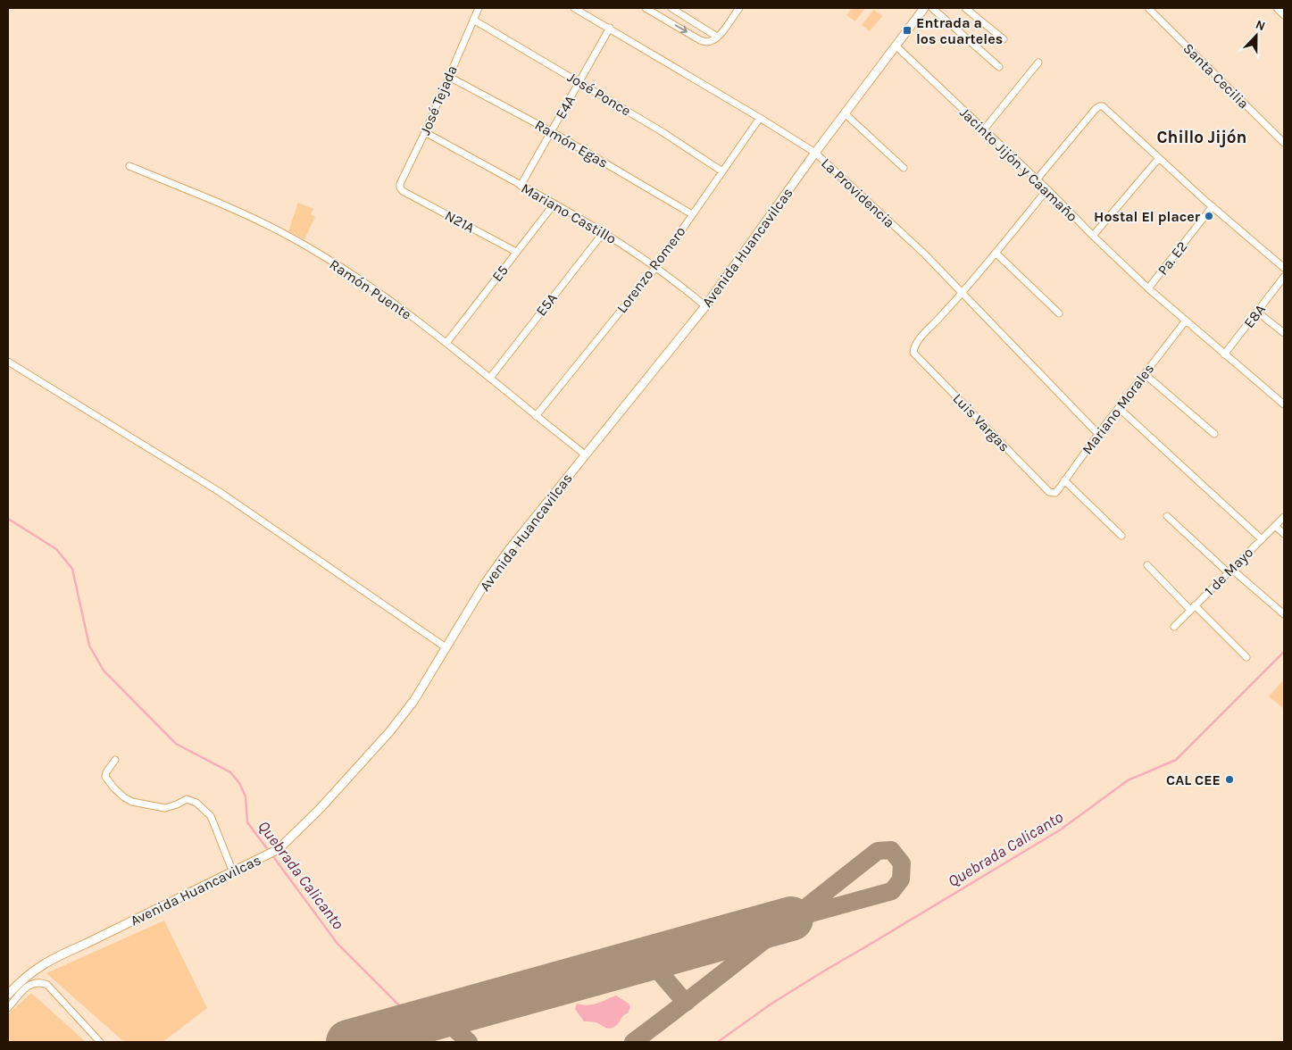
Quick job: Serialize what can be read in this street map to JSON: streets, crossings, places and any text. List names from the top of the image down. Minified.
{"streets":{"street":["Santa Cecilia","José Ponce","José Tejada","E4A","Ramón Egas","Jacinto Jijón y Caamaño","La Providencia","Mariano Castillo","N21A","Avenida Huancavilcas","Pa. E2","Lorenzo Romero","E5","Ramón Puente","E5A","E8A","Mariano Morales","Luis Vargas","1 de Mayo"]},"crossings":[["José Ponce","José Tejada"],["José Ponce","E4A"],["José Ponce","Lorenzo Romero"],["José Tejada","Ramón Egas"],["José Tejada","Mariano Castillo"],["José Tejada","N21A"],["E4A","Ramón Egas"],["E4A","La Providencia"],["E4A","Mariano Castillo"],["Ramón Egas","Lorenzo Romero"],["Jacinto Jijón y Caamaño","Avenida Huancavilcas"],["Jacinto Jijón y Caamaño","Pa. E2"],["Jacinto Jijón y Caamaño","E8A"],["Jacinto Jijón y Caamaño","Mariano Morales"],["La Providencia","Avenida Huancavilcas"],["La Providencia","Lorenzo Romero"],["La Providencia","Mariano Morales"],["La Providencia","Luis Vargas"],["Mariano Castillo","Avenida Huancavilcas"],["Mariano Castillo","Lorenzo Romero"],["Mariano Castillo","E5"],["Mariano Castillo","E5A"],["N21A","E5"],["Avenida Huancavilcas","Ramón Puente"],["Lorenzo Romero","Ramón Puente"],["E5","Ramón Puente"],["Ramón Puente","E5A"],["Mariano Morales","Luis Vargas"]],"districts":["Chillo Jijón"],"water":["Quebrada Calicanto"],"places":{"transit":["Entrada a los cuarteles"],"other":["Hostal El placer","CAL CEE"]},"north":"top"}
